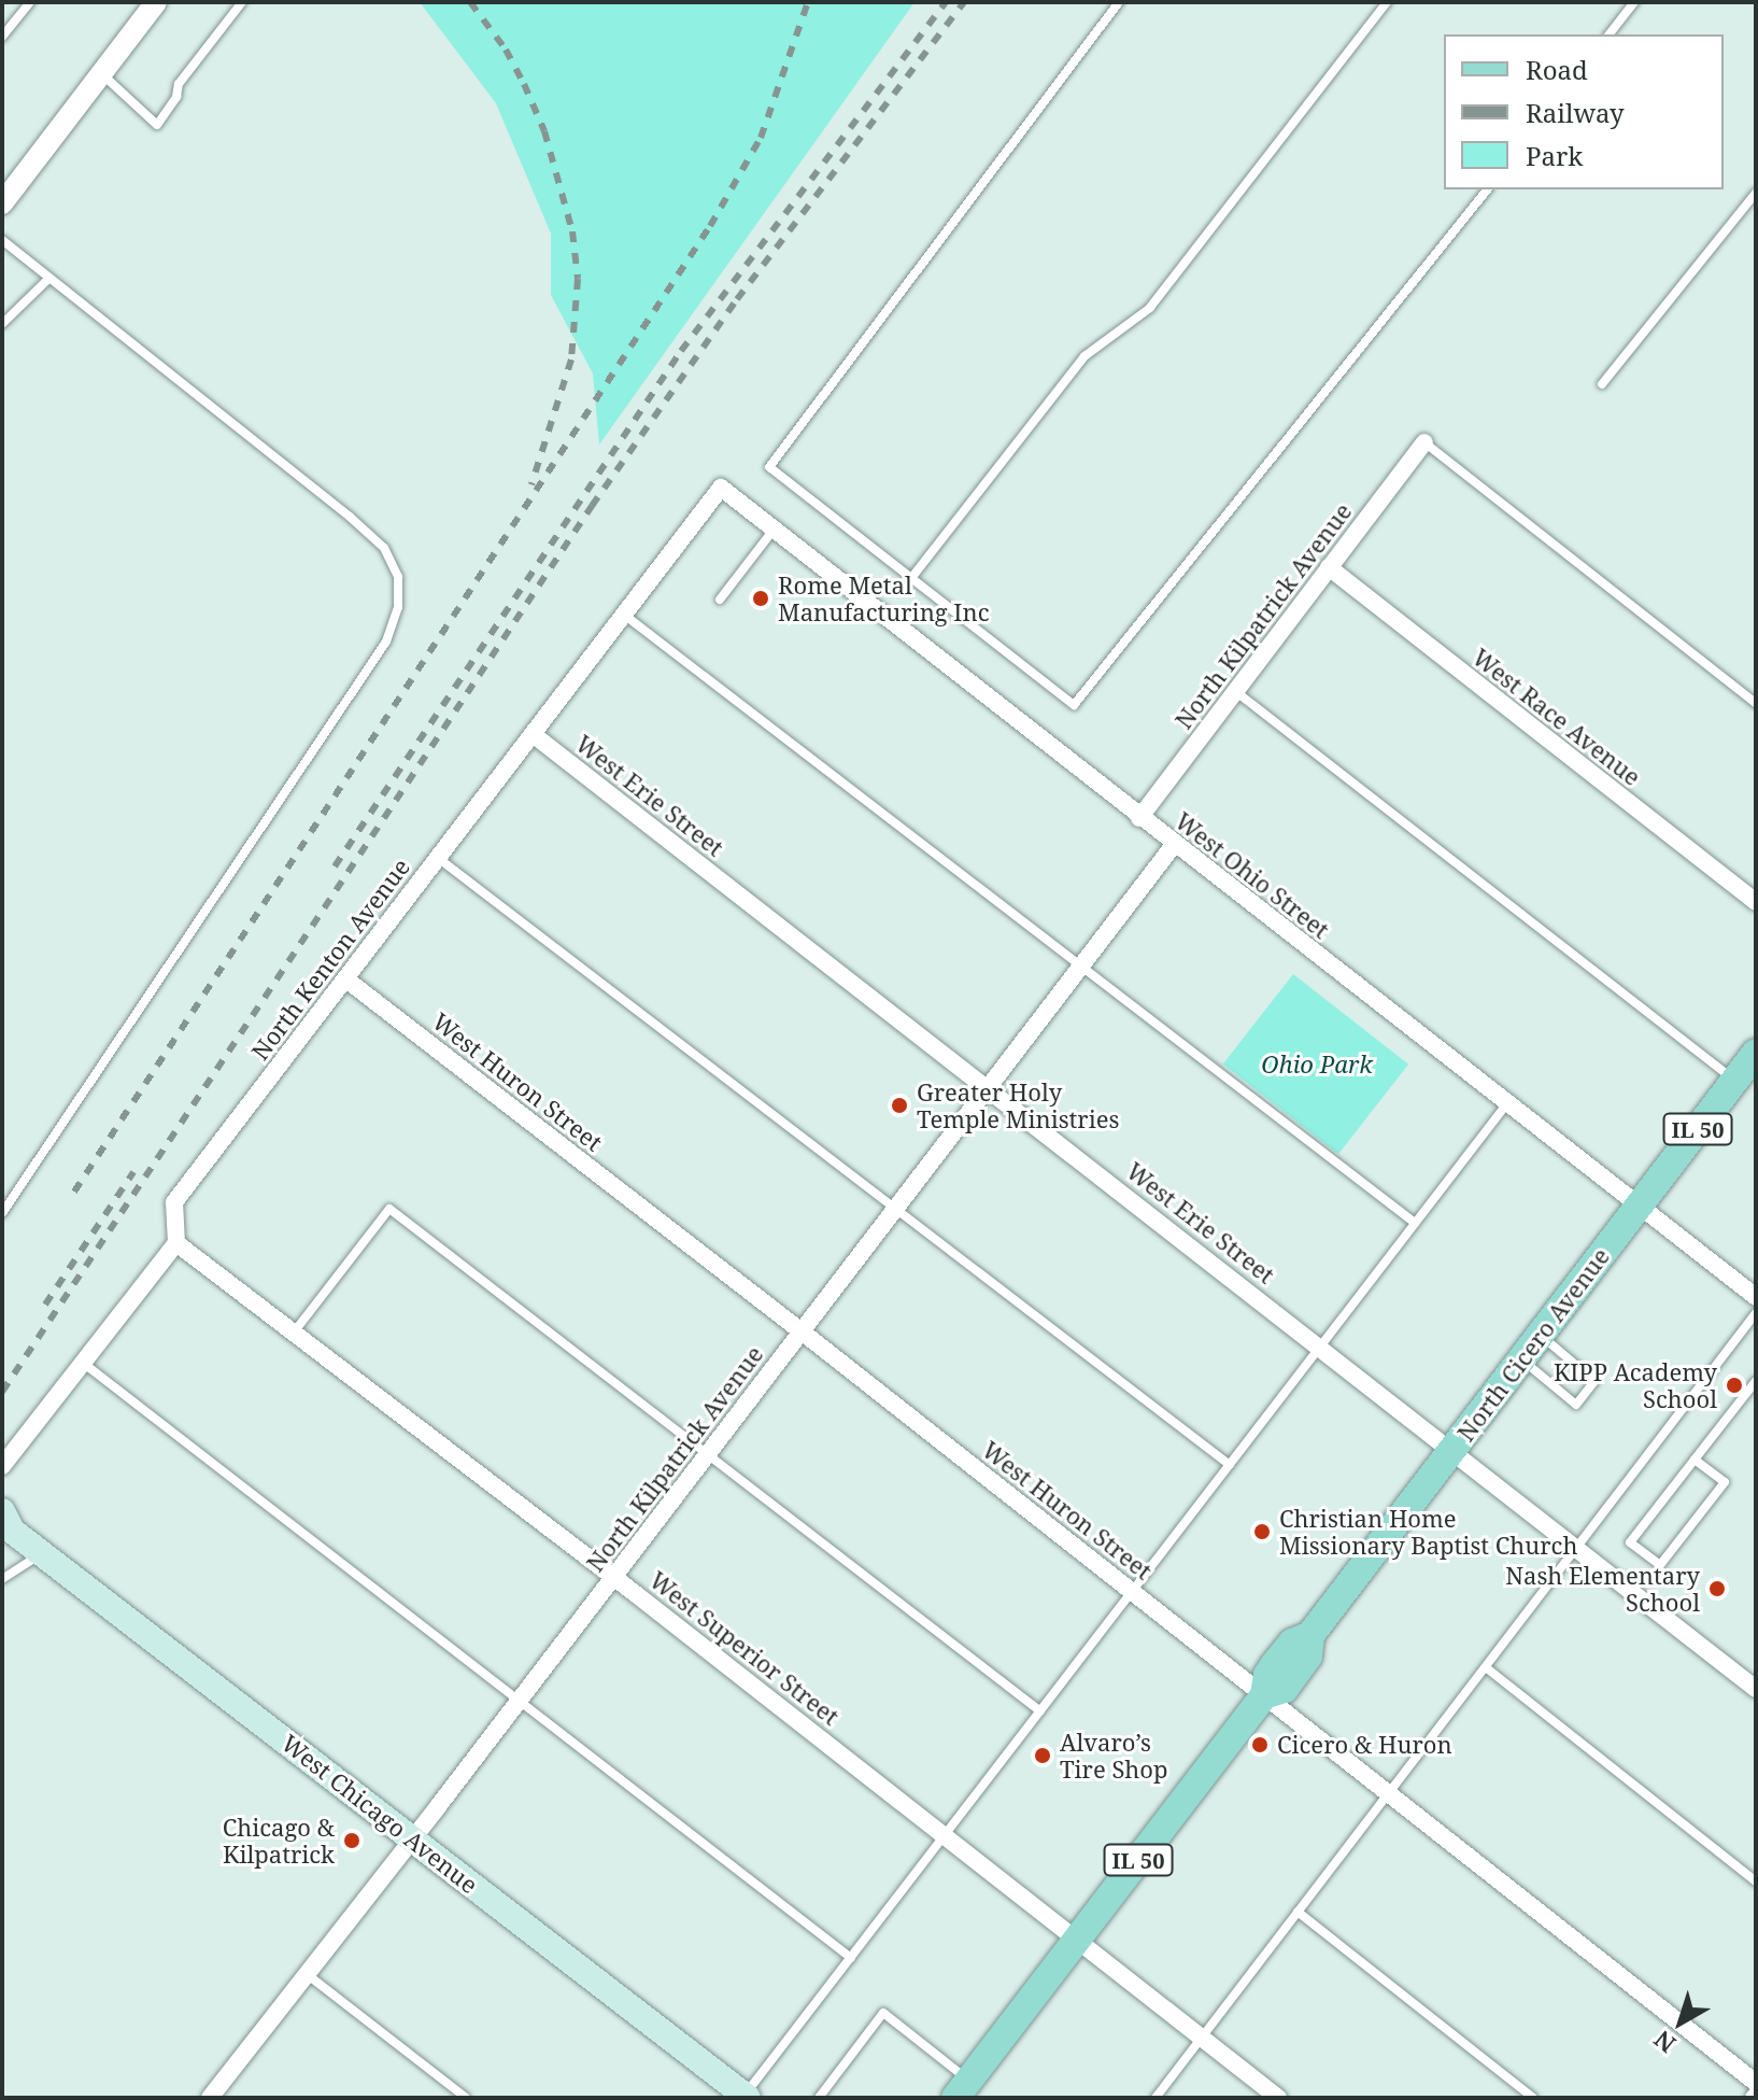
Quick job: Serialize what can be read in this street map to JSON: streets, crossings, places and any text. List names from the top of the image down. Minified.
{"streets":{"main road":["IL 50","North Cicero Avenue","West Chicago Avenue"],"street":["North Kilpatrick Avenue","West Race Avenue","West Erie Street","West Ohio Street","North Kenton Avenue","West Huron Street","West Superior Street"]},"crossings":[["North Kilpatrick Avenue","West Race Avenue"],["North Kilpatrick Avenue","West Erie Street"],["North Kilpatrick Avenue","West Ohio Street"],["North Kilpatrick Avenue","West Huron Street"],["North Kilpatrick Avenue","West Superior Street"],["North Kilpatrick Avenue","West Chicago Avenue"],["West Erie Street","North Kenton Avenue"],["West Erie Street","North Cicero Avenue"],["West Ohio Street","North Kenton Avenue"],["West Ohio Street","North Cicero Avenue"],["North Kenton Avenue","West Huron Street"],["North Kenton Avenue","West Superior Street"],["West Huron Street","North Cicero Avenue"],["North Cicero Avenue","West Superior Street"]],"parks":["Ohio Park"],"places":["Rome Metal Manufacturing Inc","Greater Holy Temple Ministries","KIPP Academy School","Christian Home Missionary Baptist Church","Nash Elementary School","Cicero & Huron","Alvaro’s Tire Shop","Chicago & Kilpatrick"],"legend":["Road","Railway","Park"],"north":"bottom left"}
